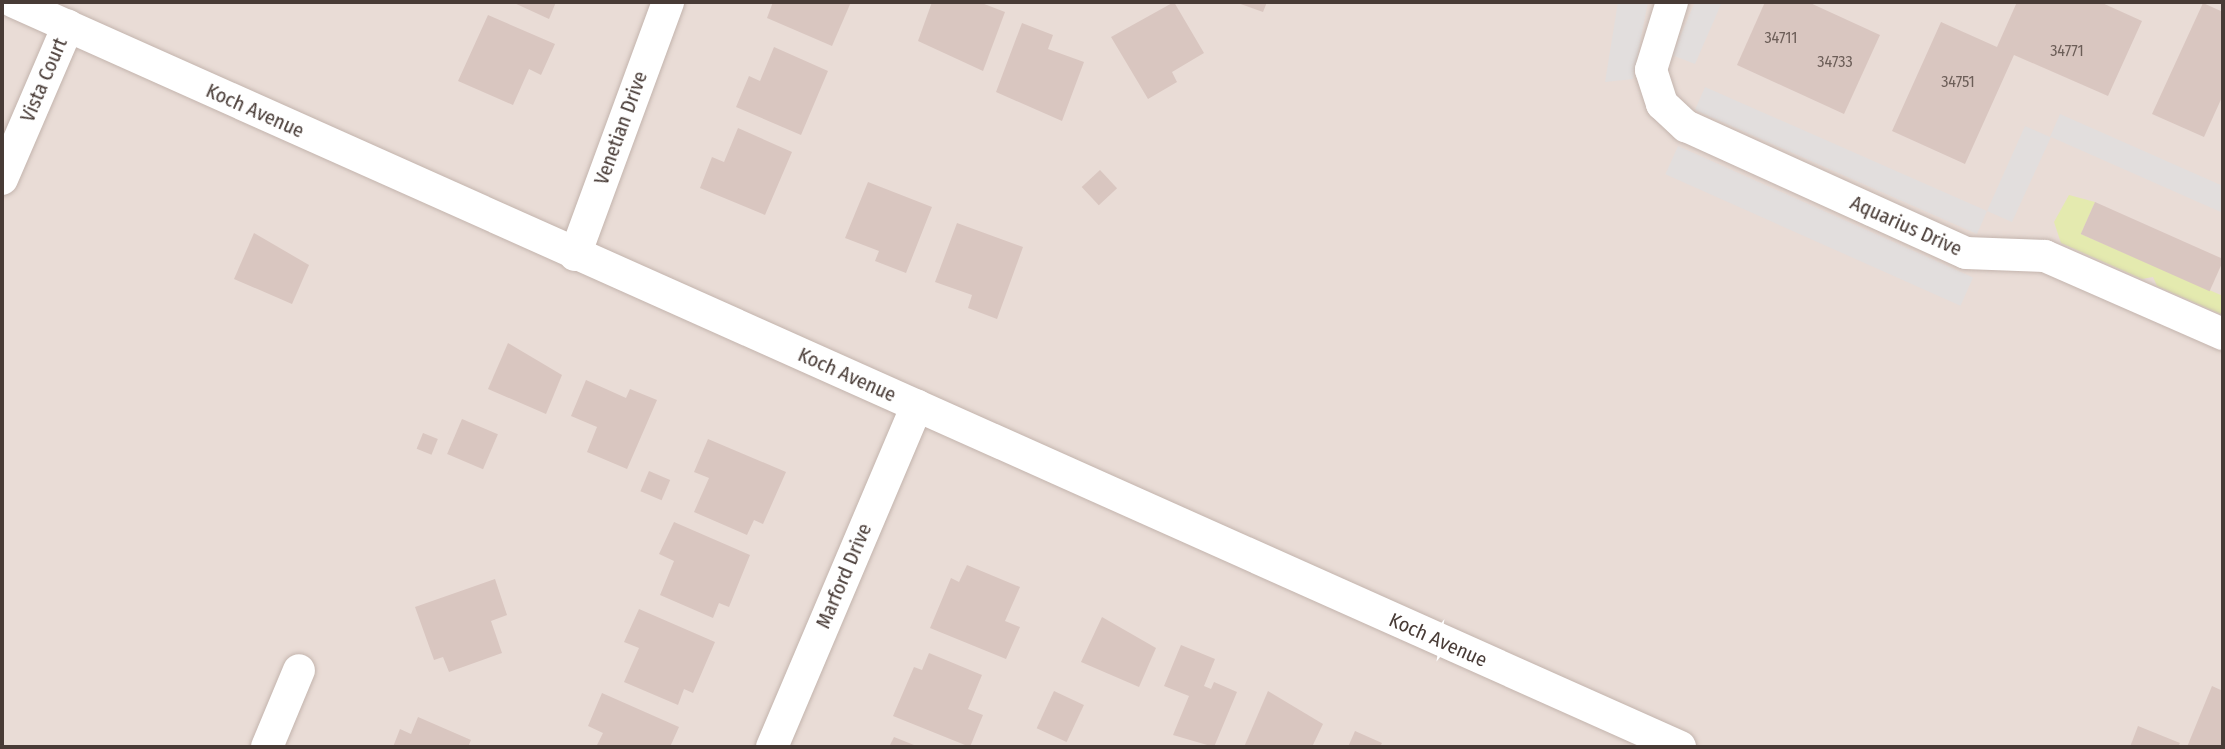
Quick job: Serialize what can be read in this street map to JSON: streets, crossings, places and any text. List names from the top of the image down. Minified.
{"streets":{"street":["Vista Court","Koch Avenue","Venetian Drive","Aquarius Drive","Marford Drive"]},"crossings":[["Vista Court","Koch Avenue"],["Koch Avenue","Venetian Drive"],["Koch Avenue","Marford Drive"]],"house_numbers":["34711","34771","34733","34751"]}
